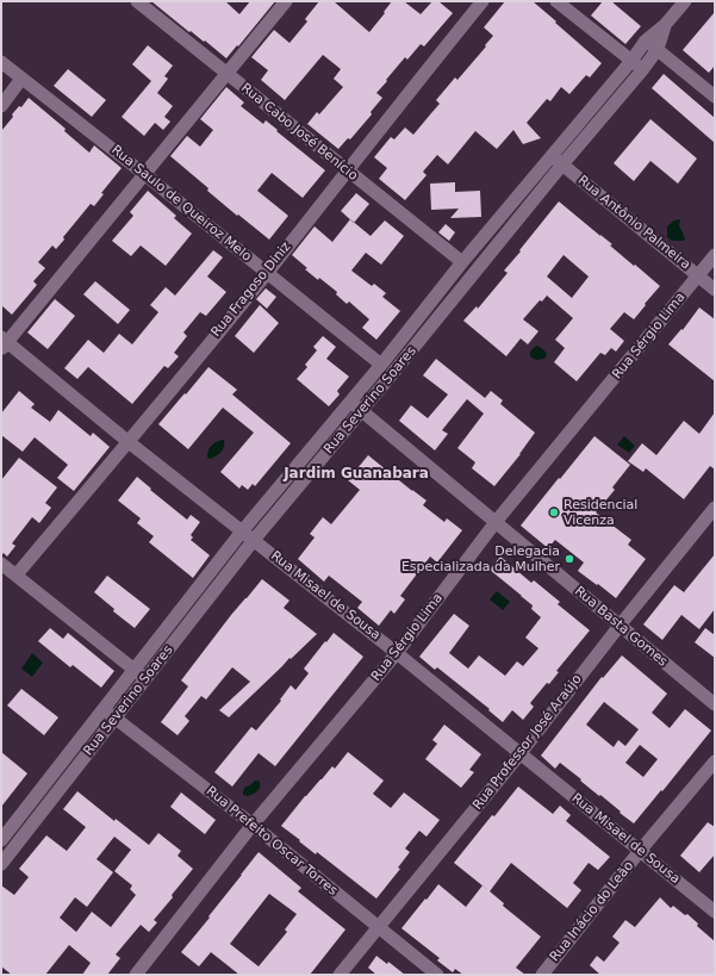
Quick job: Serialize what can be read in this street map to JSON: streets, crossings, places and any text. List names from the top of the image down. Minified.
{"streets":{"street":["Rua Cabo José Benício","Rua Saulo de Queiroz Melo","Rua Antônio Palmeira","Rua Fragoso Diniz","Rua Sérgio Lima","Rua Severino Soares","Rua Misael de Sousa","Rua Basta Gomes","Rua Professor José Araújo","Rua Prefeito Oscar Torres","Rua Inácio do Leão"]},"crossings":[["Rua Cabo José Benício","Rua Fragoso Diniz"],["Rua Cabo José Benício","Rua Severino Soares"],["Rua Saulo de Queiroz Melo","Rua Fragoso Diniz"],["Rua Saulo de Queiroz Melo","Rua Severino Soares"],["Rua Antônio Palmeira","Rua Sérgio Lima"],["Rua Antônio Palmeira","Rua Severino Soares"],["Rua Fragoso Diniz","Rua Misael de Sousa"],["Rua Sérgio Lima","Rua Misael de Sousa"],["Rua Sérgio Lima","Rua Basta Gomes"],["Rua Sérgio Lima","Rua Prefeito Oscar Torres"],["Rua Severino Soares","Rua Misael de Sousa"],["Rua Severino Soares","Rua Basta Gomes"],["Rua Severino Soares","Rua Prefeito Oscar Torres"],["Rua Misael de Sousa","Rua Professor José Araújo"],["Rua Misael de Sousa","Rua Inácio do Leão"],["Rua Basta Gomes","Rua Professor José Araújo"],["Rua Professor José Araújo","Rua Prefeito Oscar Torres"]],"districts":["Jardim Guanabara"],"places":["Residencial Vicenza","Delegacia Especializada da Mulher"]}
